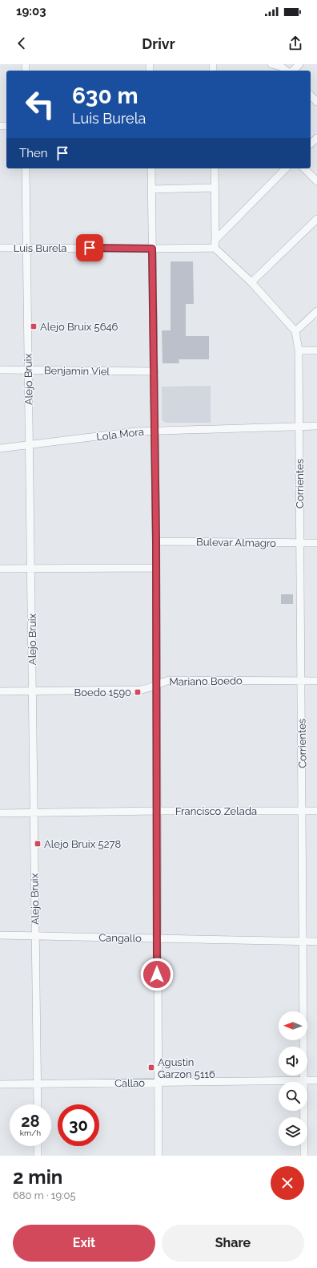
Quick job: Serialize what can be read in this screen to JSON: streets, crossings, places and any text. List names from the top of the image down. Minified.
{"streets":{"street":["Luis Burela","Benjamín Viel","Alejo Bruix","Lola Mora","Corrientes","Bulevar Almagro","Mariano Boedo","Francisco Zelada","Cangallo","Callao"]},"crossings":[["Luis Burela","Alejo Bruix"],["Benjamín Viel","Alejo Bruix"],["Alejo Bruix","Lola Mora"],["Alejo Bruix","Mariano Boedo"],["Alejo Bruix","Francisco Zelada"],["Alejo Bruix","Cangallo"],["Alejo Bruix","Callao"],["Lola Mora","Corrientes"],["Corrientes","Bulevar Almagro"],["Corrientes","Mariano Boedo"],["Corrientes","Francisco Zelada"],["Corrientes","Cangallo"],["Corrientes","Callao"]],"places":{"transit":["Alejo Bruix 5646","Boedo 1590","Alejo Bruix 5278","Agustin Garzon 5116"]},"north":"left","page":{"status":"19:03","header":"Drivr","turn":["630 m","Luis Burela"],"then":"Then","speed":"28 km/h","limit":"30","heading":["2 min","680 m · 19:05"],"buttons":["Exit","Share"]}}
